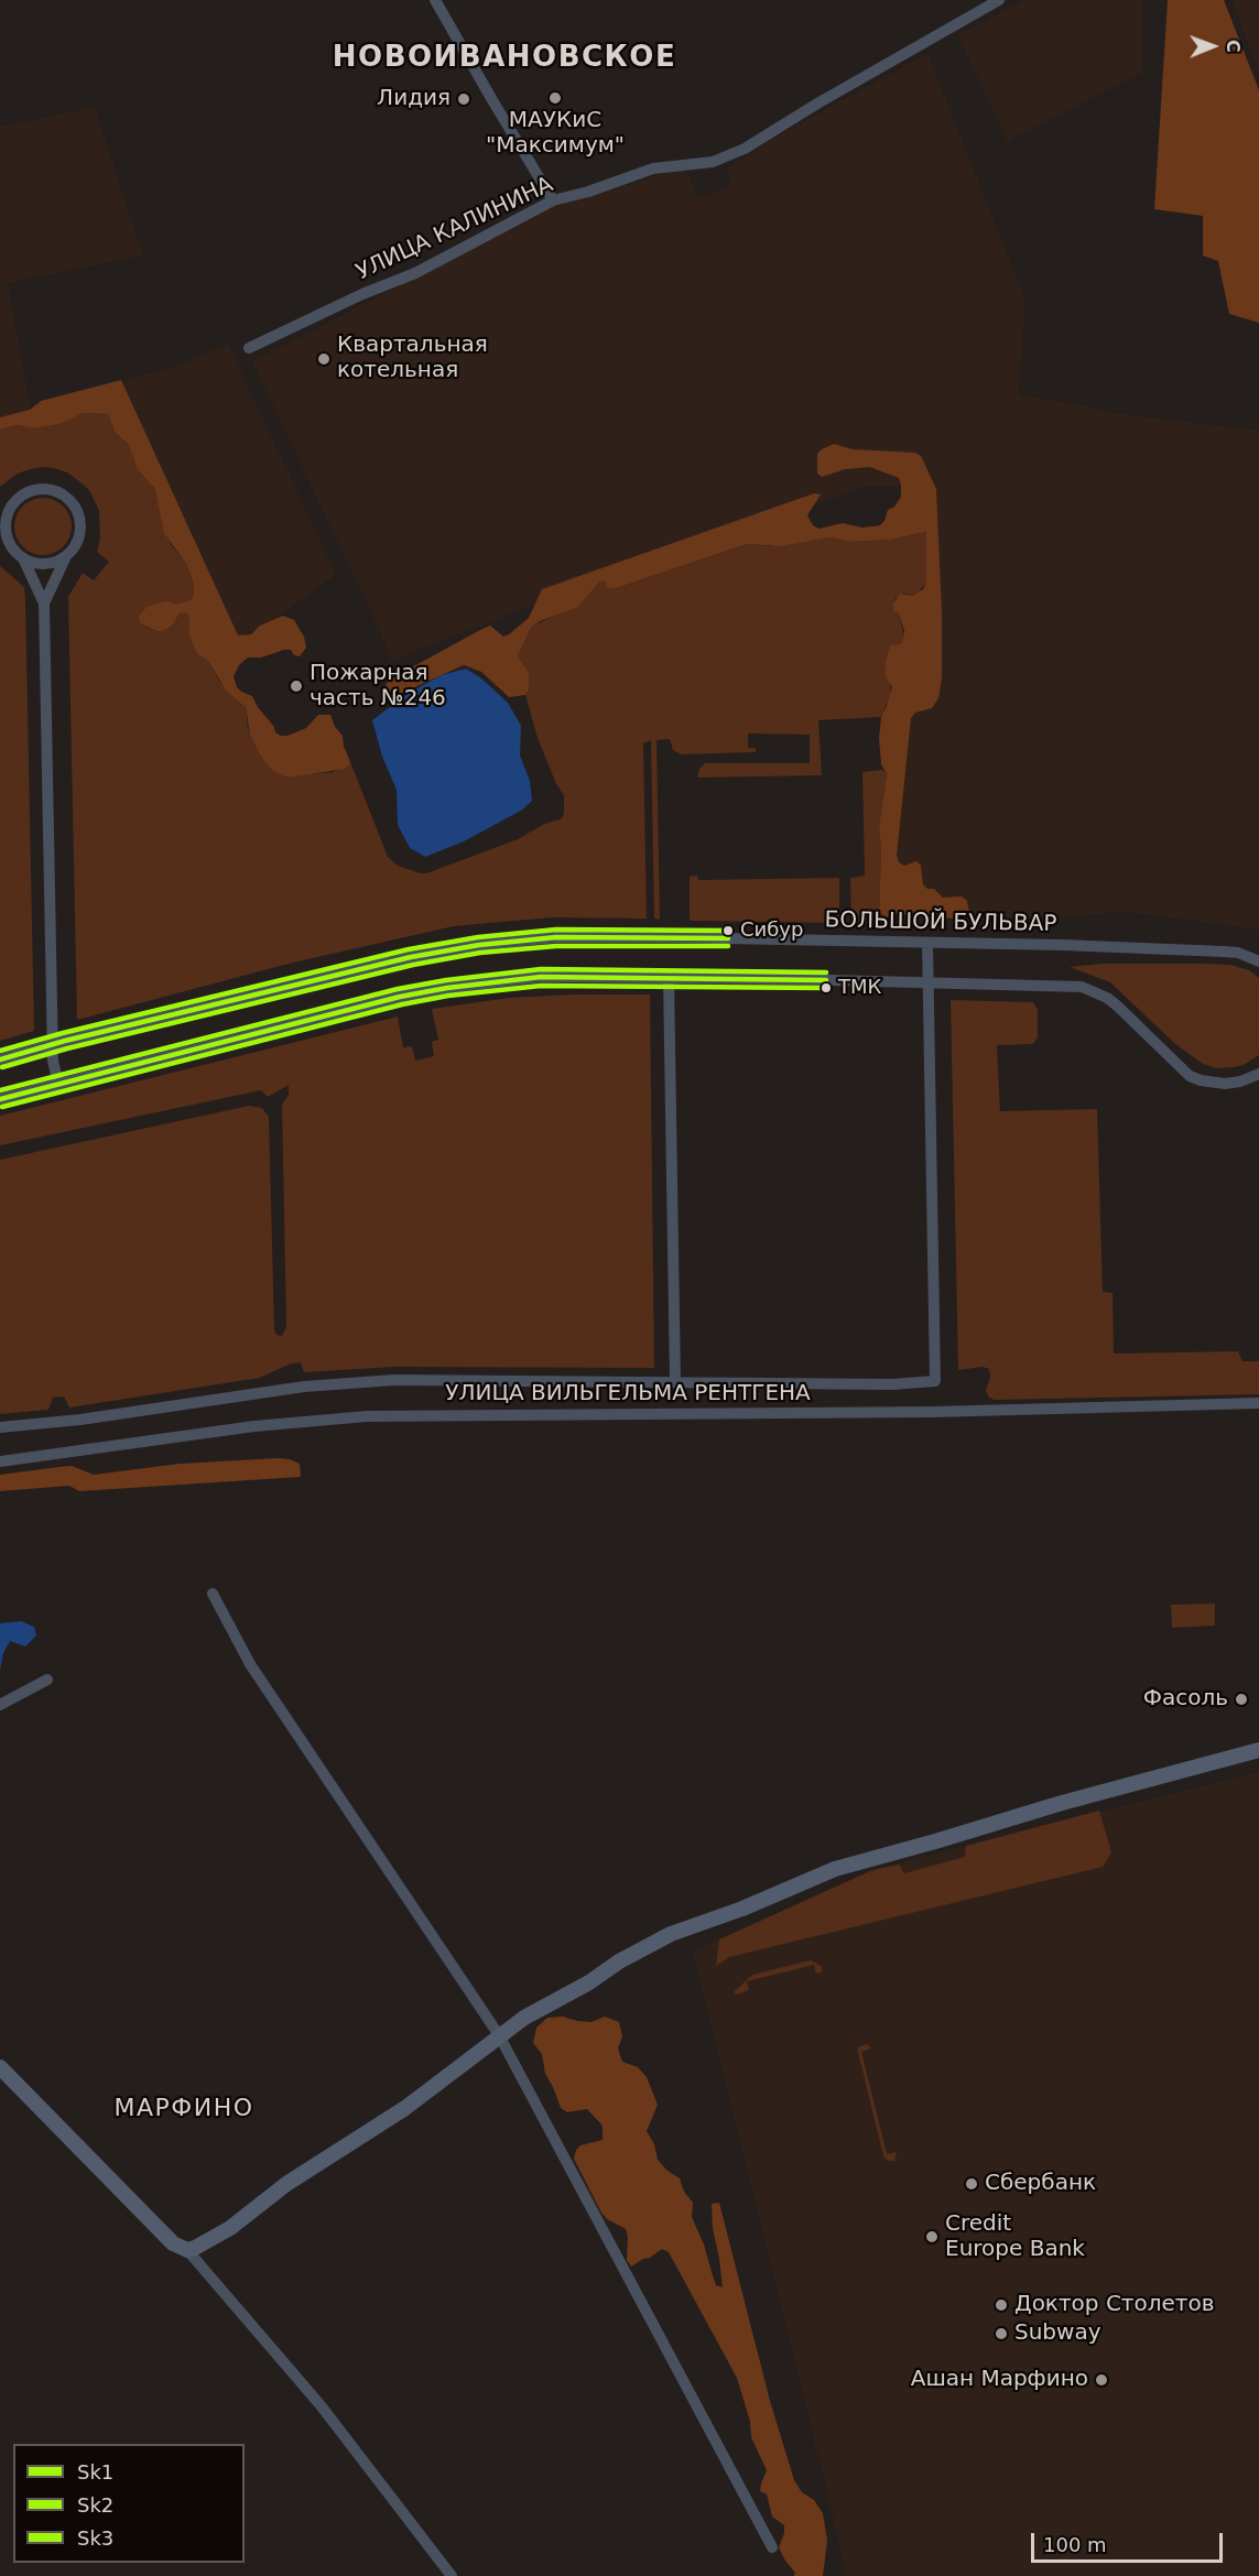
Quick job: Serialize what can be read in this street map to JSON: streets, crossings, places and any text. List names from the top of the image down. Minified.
{"streets":{"street":["УЛИЦА КАЛИНИНА","БОЛЬШОЙ БУЛЬВАР","УЛИЦА ВИЛЬГЕЛЬМА РЕНТГЕНА"]},"districts":["НОВОИВАНОВСКОЕ","МАРФИНО"],"places":["МАУКиС \"Максимум\"","Лидия","Квартальная котельная","Пожарная часть №246","Сибур","ТМК","Фасоль","Сбербанк","Credit Europe Bank","Доктор Столетов","Subway","Ашан Марфино"],"lines":["transit line Sk3","transit line Sk1","transit line Sk2"],"legend":["Sk1","Sk2","Sk3"],"scale_bar":"100 m","north":"right"}
